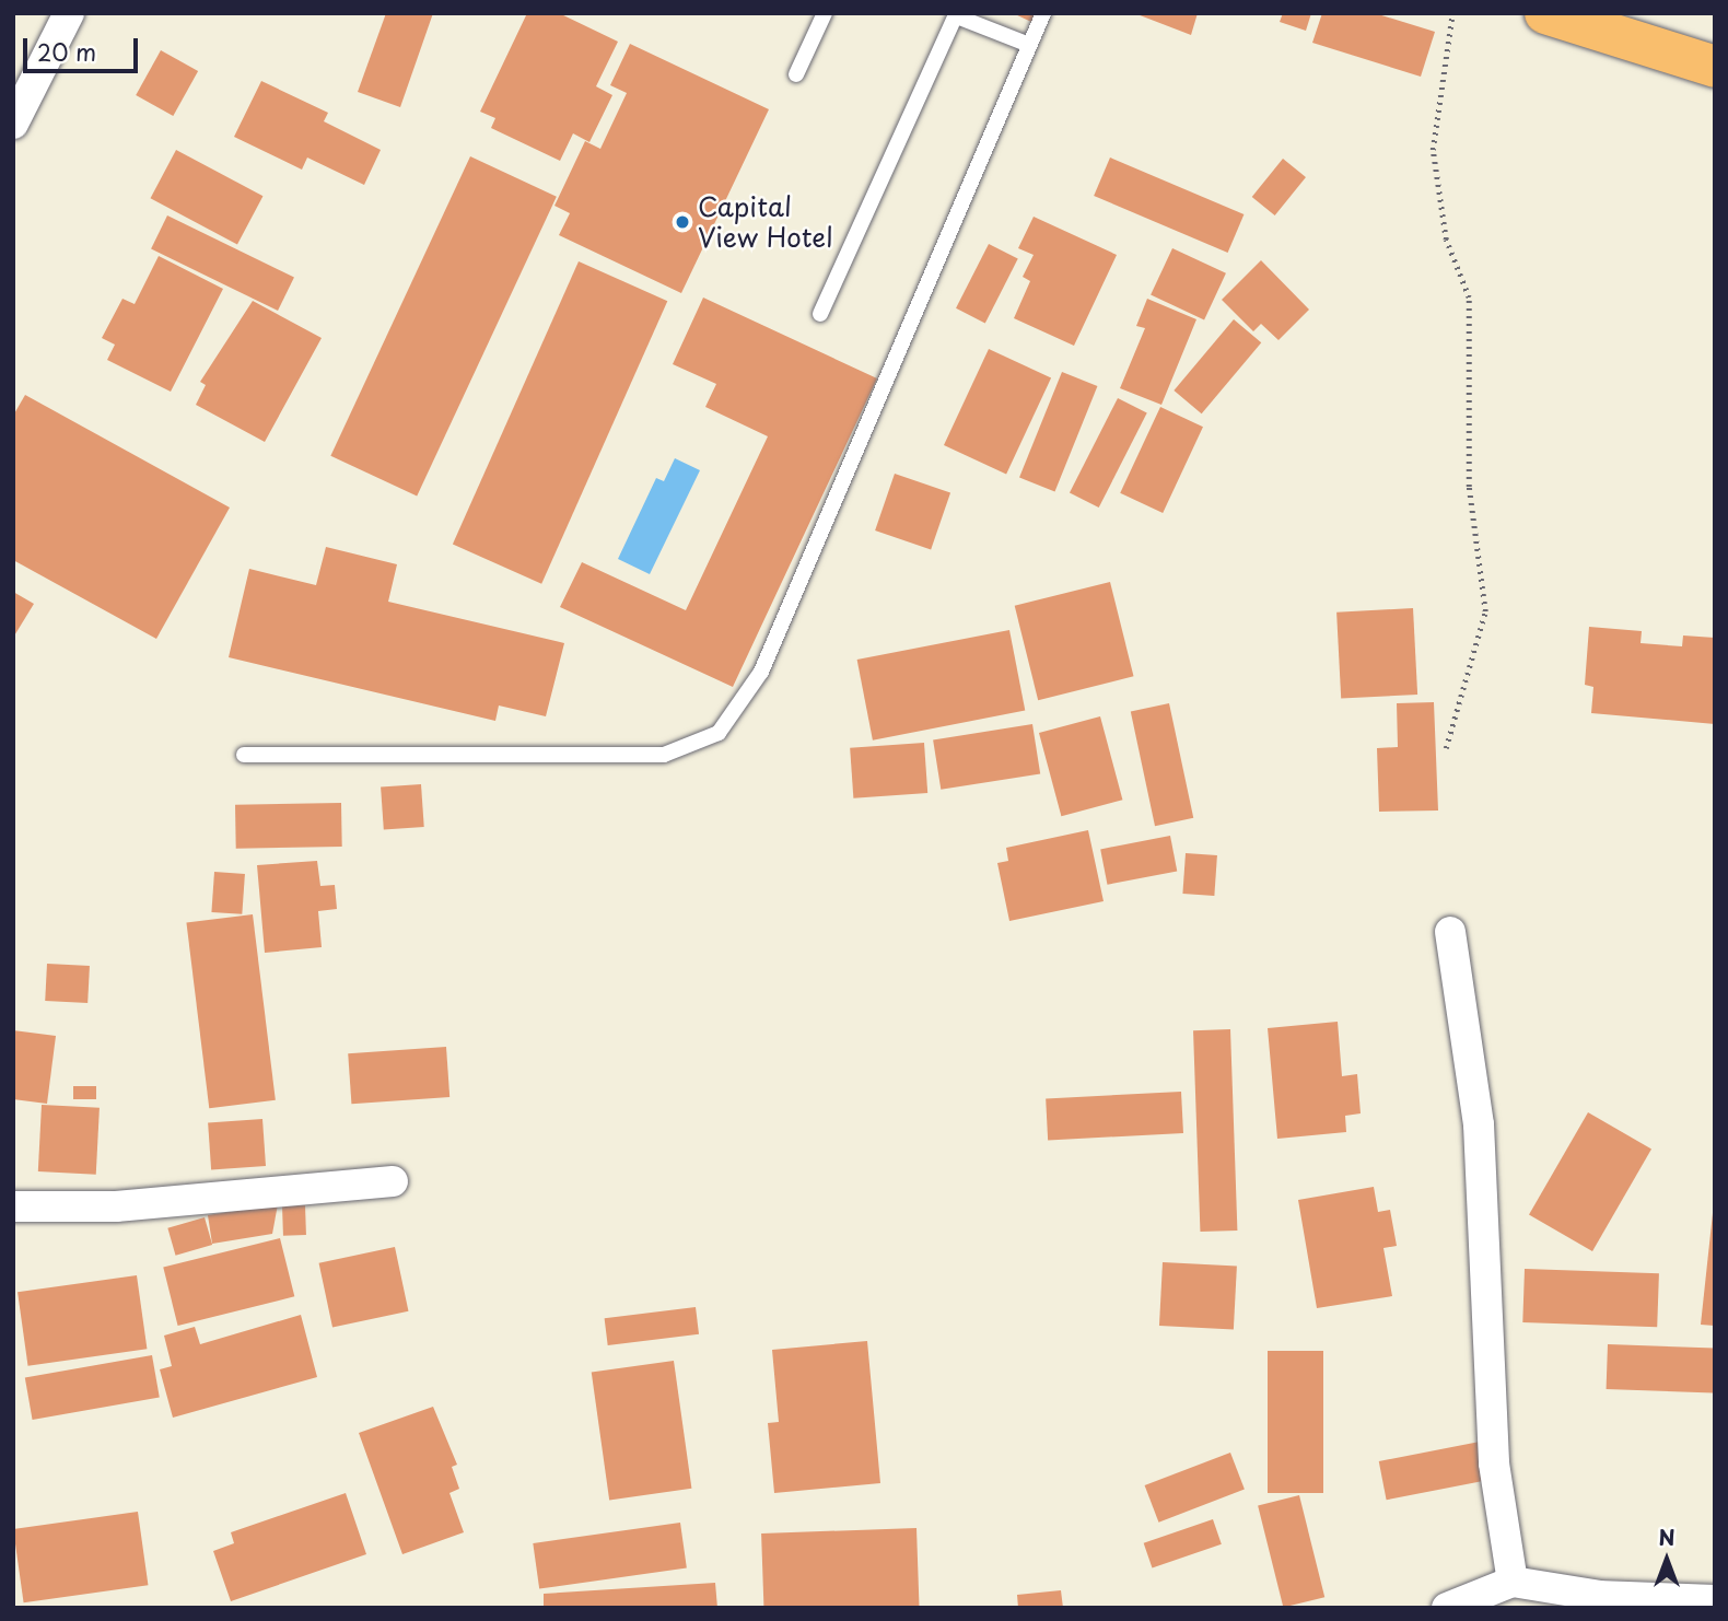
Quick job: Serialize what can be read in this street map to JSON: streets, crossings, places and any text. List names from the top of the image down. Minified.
{"places":["Capital View Hotel"],"scale_bar":"20 m","north":"top"}
